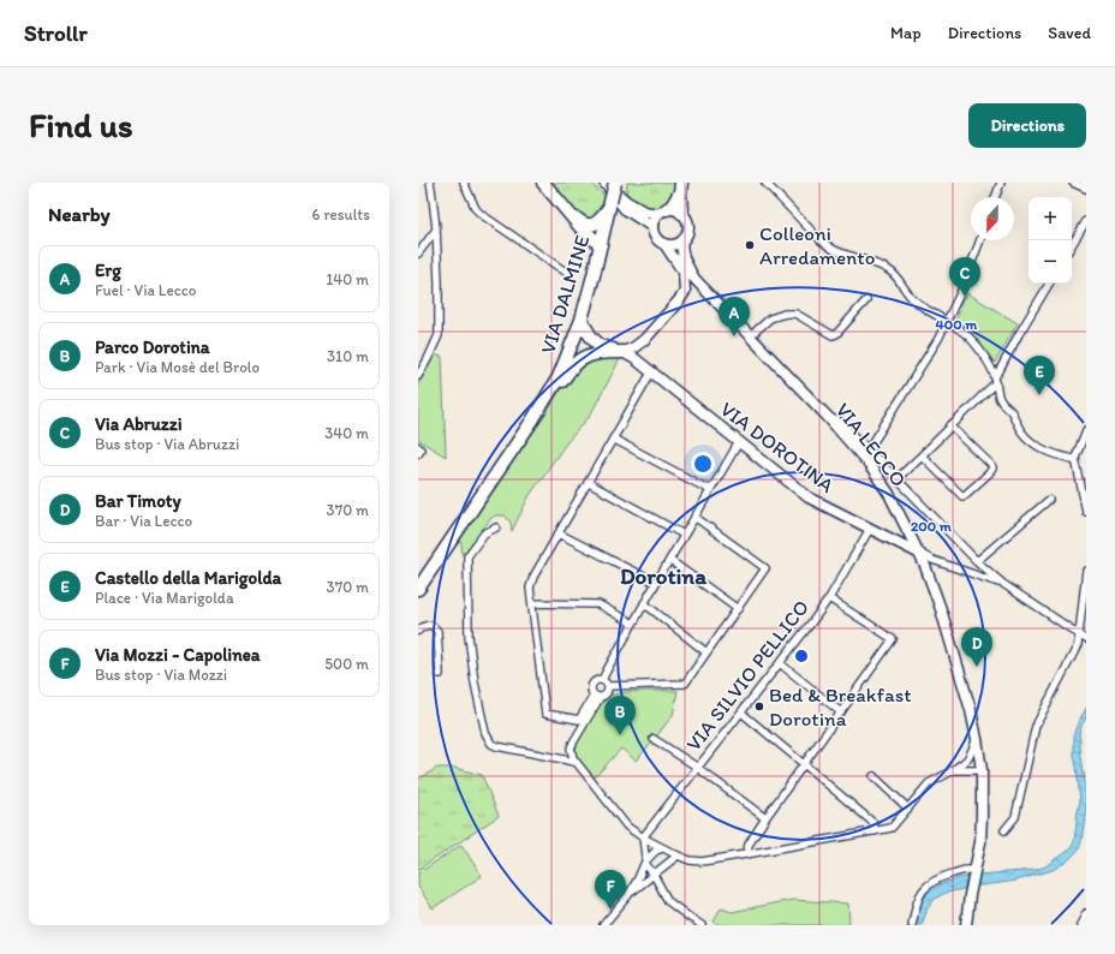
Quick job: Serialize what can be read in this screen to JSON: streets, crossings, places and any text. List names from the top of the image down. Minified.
{"streets":{"highway":["VIA DALMINE"],"main road":["VIA LECCO","VIA DOROTINA"],"street":["VIA SILVIO PELLICO"]},"crossings":[["VIA LECCO","VIA DOROTINA"],["VIA DOROTINA","VIA SILVIO PELLICO"]],"districts":["Dorotina"],"places":["Colleoni Arredamento","Bed & Breakfast Dorotina"],"north":"bottom","page":{"header":"Strollr","nav":["Map","Directions","Saved"],"buttons":"Directions","title":"Find us","heading":["Nearby","6 results"],"map_buttons":["+","−"],"list":[{"mark":"A","name":"Erg","note":"Fuel · Via Lecco","value":"140 m"},{"mark":"B","name":"Parco Dorotina","note":"Park · Via Mosè del Brolo","value":"310 m"},{"mark":"C","name":"Via Abruzzi","note":"Bus stop · Via Abruzzi","value":"340 m"},{"mark":"D","name":"Bar Timoty","note":"Bar · Via Lecco","value":"370 m"},{"mark":"E","name":"Castello della Marigolda","note":"Place · Via Marigolda","value":"370 m"},{"mark":"F","name":"Via Mozzi - Capolinea","note":"Bus stop · Via Mozzi","value":"500 m"}],"pins":["C","A","E","D","B","F"]},"rings":["400 m","200 m"]}
